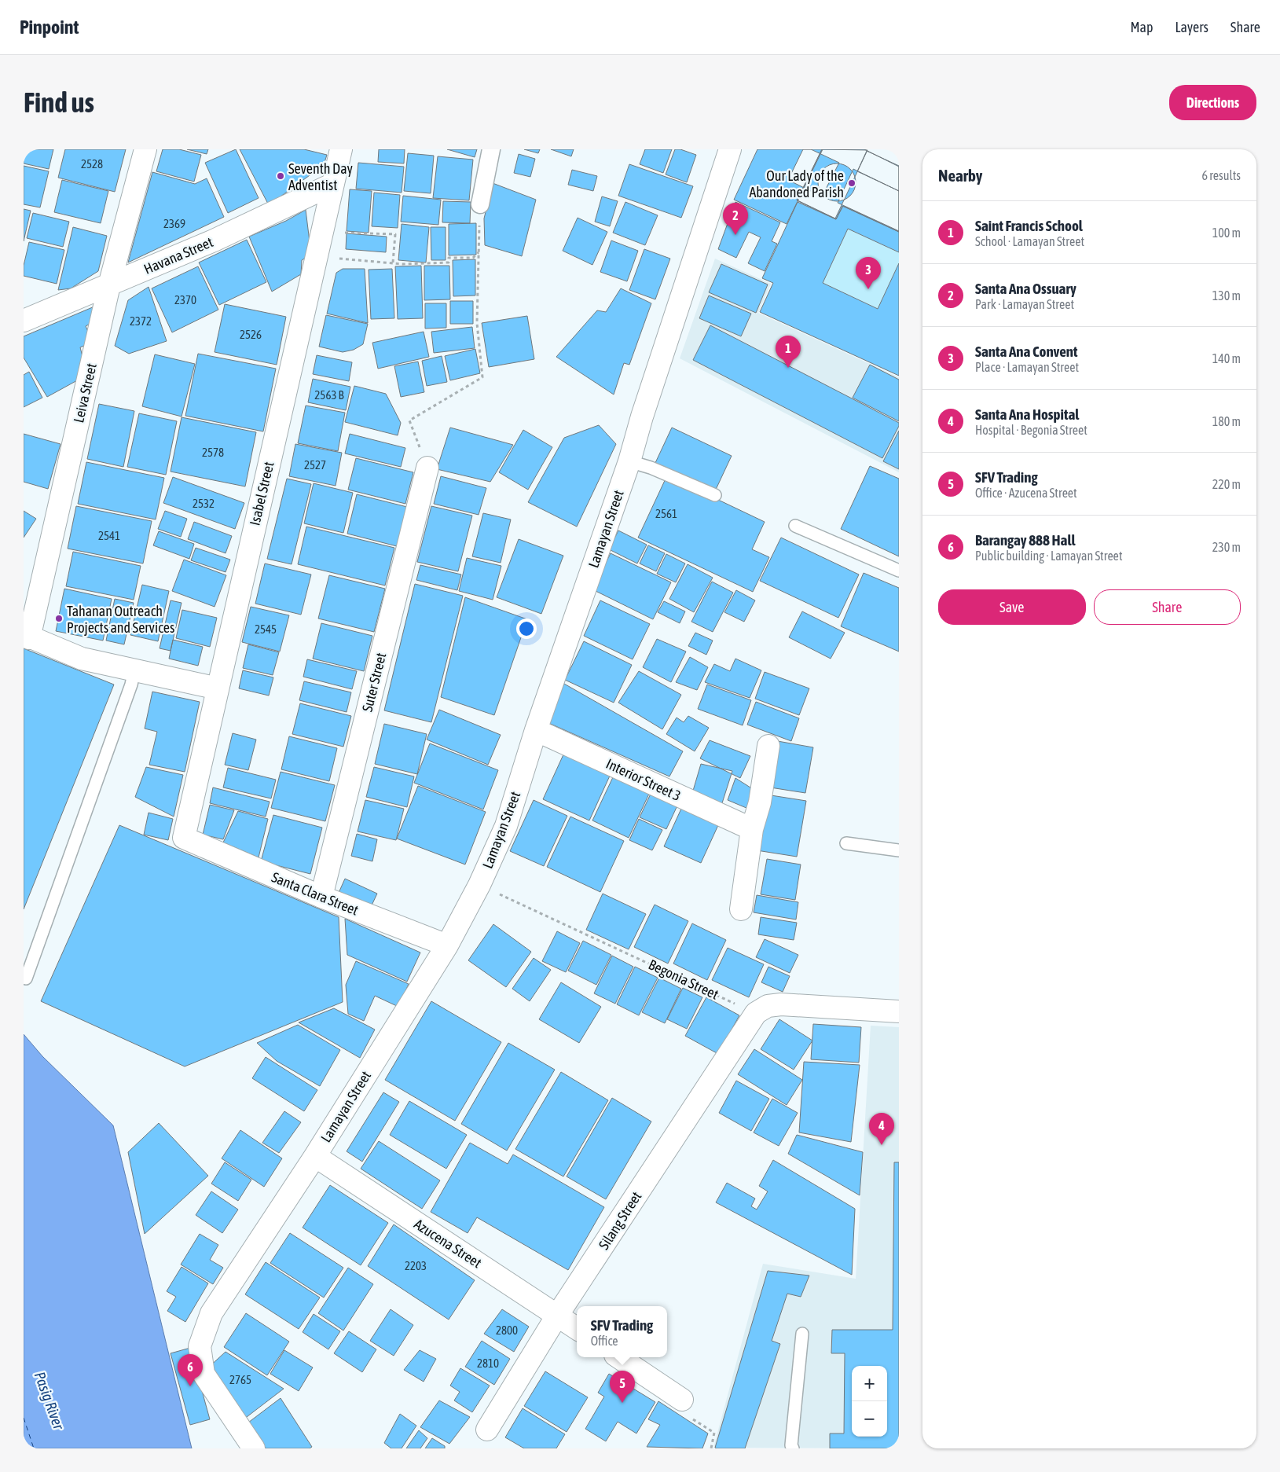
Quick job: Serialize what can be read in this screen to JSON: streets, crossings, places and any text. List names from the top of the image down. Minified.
{"streets":{"street":["Havana Street","Leiva Street","Isabel Street","Lamayan Street","Suter Street","Interior Street 3","Santa Clara Street","Silang Street","Azucena Street"],"path":["Begonia Street"]},"crossings":[["Havana Street","Leiva Street"],["Havana Street","Isabel Street"],["Isabel Street","Santa Clara Street"],["Lamayan Street","Interior Street 3"],["Lamayan Street","Santa Clara Street"],["Lamayan Street","Begonia Street"],["Lamayan Street","Azucena Street"],["Suter Street","Santa Clara Street"],["Begonia Street","Silang Street"],["Silang Street","Azucena Street"]],"water":["Pasig River"],"places":["Seventh Day Adventist","Our Lady of the Abandoned Parish","Tahanan Outreach Projects and Services"],"house_numbers":["2528","2369","2370","2372","2526","2563 B","2578","2527","2532","2561","2541","2545","2203","2800","2810","2765"],"page":{"header":"Pinpoint","nav":["Map","Layers","Share"],"buttons":["Directions",["Save","Share"]],"title":"Find us","heading":["Nearby","6 results"],"list":[{"mark":"1","name":"Saint Francis School","note":"School · Lamayan Street","value":"100 m"},{"mark":"2","name":"Santa Ana Ossuary","note":"Park · Lamayan Street","value":"130 m"},{"mark":"3","name":"Santa Ana Convent","note":"Place · Lamayan Street","value":"140 m"},{"mark":"4","name":"Santa Ana Hospital","note":"Hospital · Begonia Street","value":"180 m"},{"mark":"5","name":"SFV Trading","note":"Office · Azucena Street","value":"220 m"},{"mark":"6","name":"Barangay 888 Hall","note":"Public building · Lamayan Street","value":"230 m"}],"pins":["2","3","1","4","6","5"],"popup":["SFV Trading","Office"],"map_buttons":["+","−"]}}
